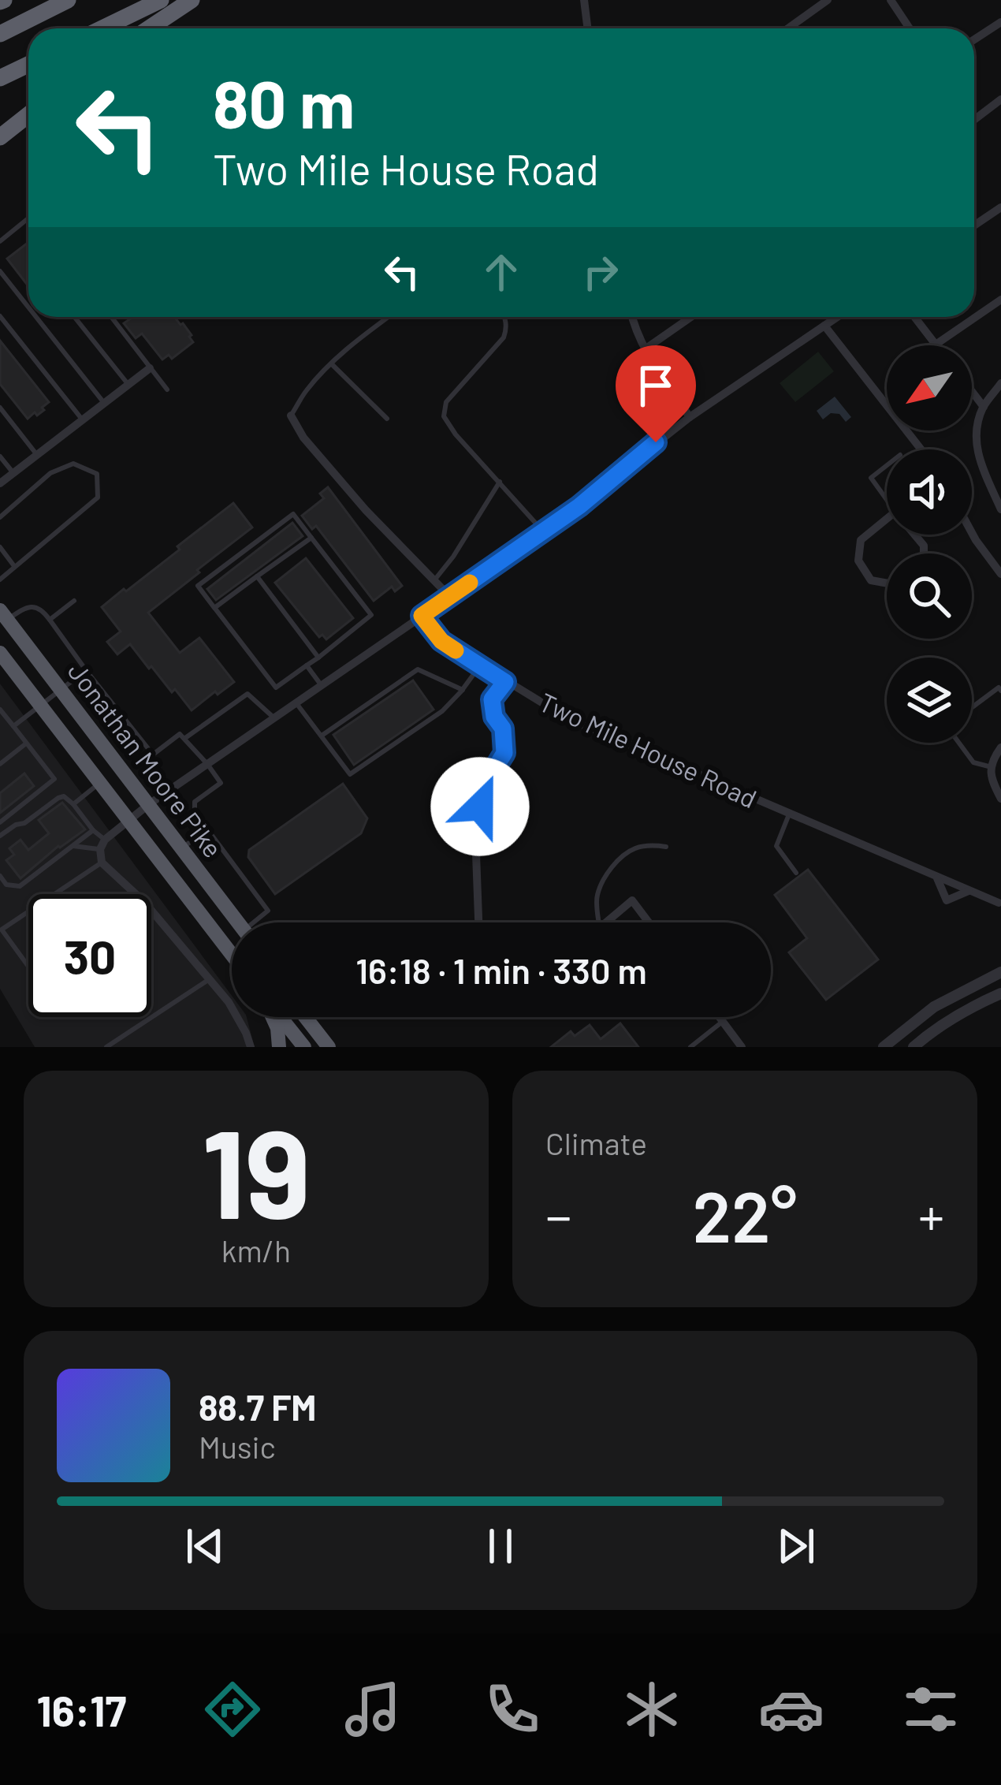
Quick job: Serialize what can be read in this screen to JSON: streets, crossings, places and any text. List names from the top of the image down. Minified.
{"streets":{"highway":["Jonathan Moore Pike"],"street":["Two Mile House Road"]},"north":"bottom left","page":{"turn":["80 m","Two Mile House Road"],"limit":"30","trip":"16:18 · 1 min · 330 m","tile":[["19","km/h"],"Climate"],"heat":["−","22°","+"],"song":["88.7 FM","Music"],"tabs":"16:17"}}
